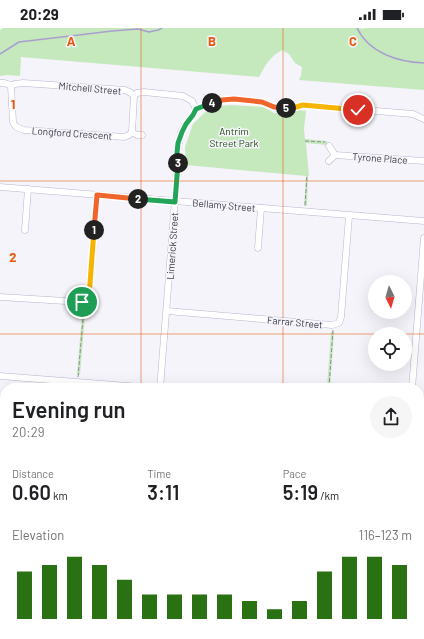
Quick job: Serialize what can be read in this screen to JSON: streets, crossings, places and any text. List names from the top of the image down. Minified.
{"streets":{"street":["Mitchell Street","Longford Crescent","Tyrone Place","Bellamy Street","Limerick Street","Farrar Street"]},"crossings":[["Mitchell Street","Longford Crescent"],["Mitchell Street","Limerick Street"],["Bellamy Street","Limerick Street"],["Bellamy Street","Farrar Street"],["Limerick Street","Farrar Street"]],"parks":["Antrim Street Park"],"north":"bottom","page":{"status":"20:29","pins":["4","5","3","2","1"],"heading":["Evening run","20:29"],"stats":[["Distance","0.60 km"],["Time","3:11"],["Pace","5:19 /km"]],"chart":["Elevation","116–123 m"]},"grid":{"columns":["A","B","C"],"rows":["1","2"]}}
